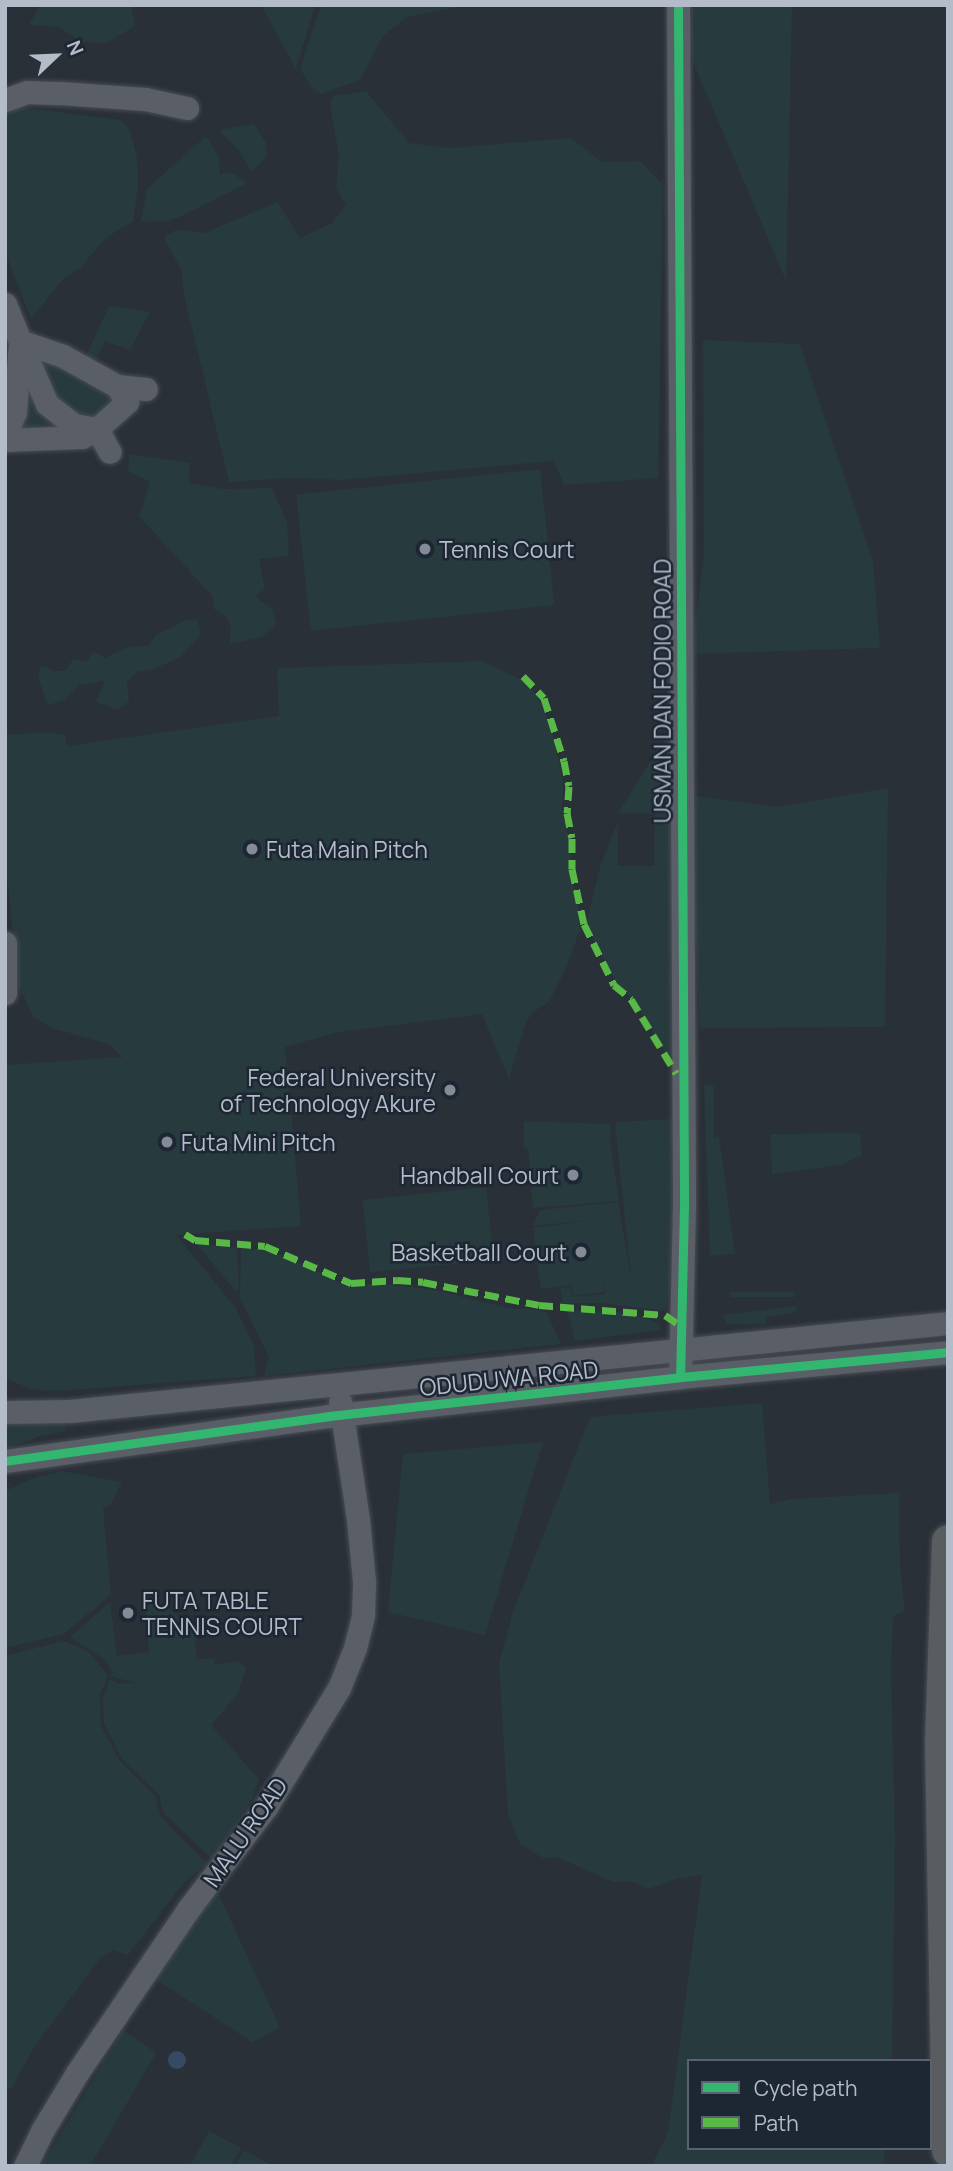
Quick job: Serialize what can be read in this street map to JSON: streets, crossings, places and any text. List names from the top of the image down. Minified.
{"streets":{"street":["USMAN DAN FODIO ROAD","ODUDUWA ROAD","MALU ROAD"]},"crossings":[["USMAN DAN FODIO ROAD","ODUDUWA ROAD"],["ODUDUWA ROAD","MALU ROAD"]],"places":["Tennis Court","Futa Main Pitch","Federal University of Technology Akure","Futa Mini Pitch","Handball Court","Basketball Court","FUTA TABLE TENNIS COURT"],"legend":["Cycle path","Path"],"north":"top right"}
